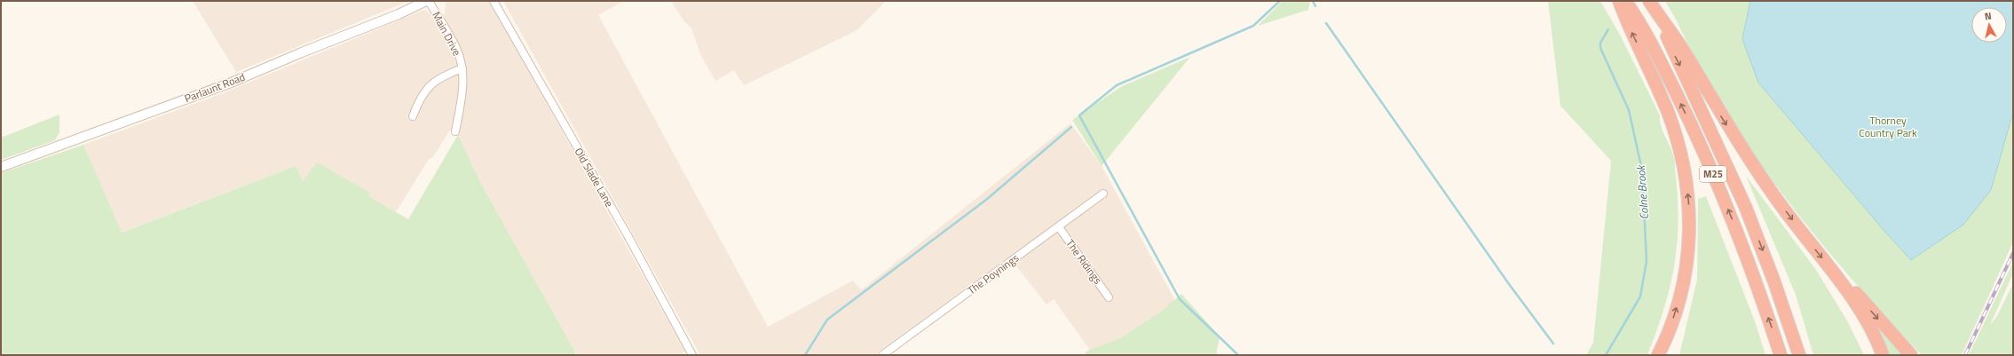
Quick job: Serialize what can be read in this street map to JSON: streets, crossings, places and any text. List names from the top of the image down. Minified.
{"streets":{"highway":["M25"],"street":["Main Drive","Parlaunt Road","Old Slade Lane","The Ridings","The Poynings"]},"crossings":[["The Ridings","The Poynings"]],"water":["Colne Brook"],"parks":["Thorney Country Park"],"north":"top"}
